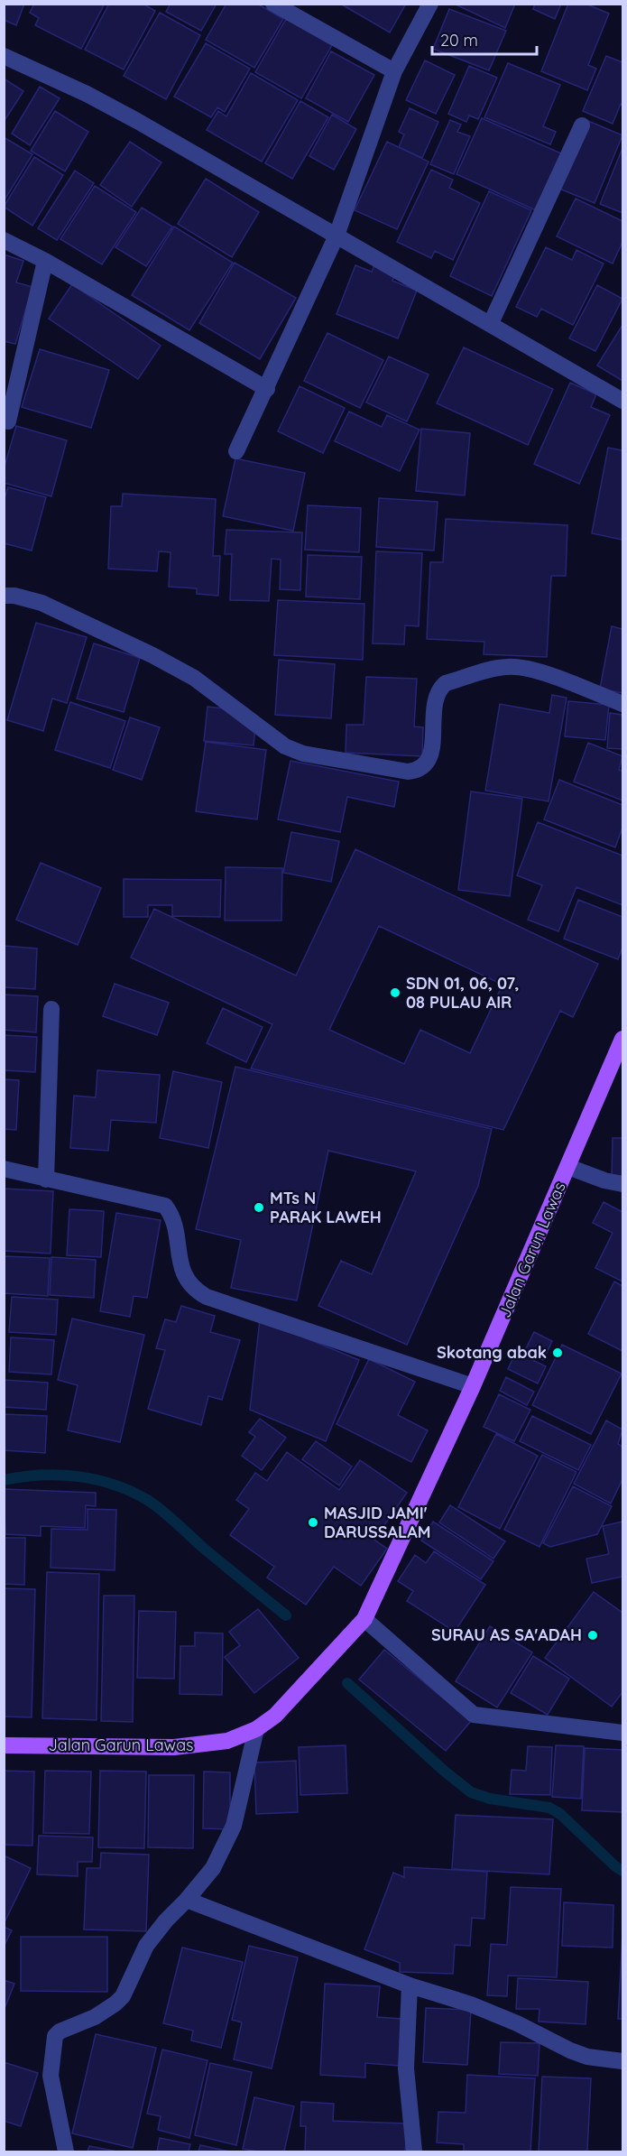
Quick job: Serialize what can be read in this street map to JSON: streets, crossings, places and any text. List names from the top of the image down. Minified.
{"streets":{"main road":["Jalan Garun Lawas"]},"places":["SDN 01, 06, 07, 08 PULAU AIR","MTs N PARAK LAWEH","Skotang abak","MASJID JAMI' DARUSSALAM","SURAU AS SA'ADAH"],"scale_bar":"20 m"}
